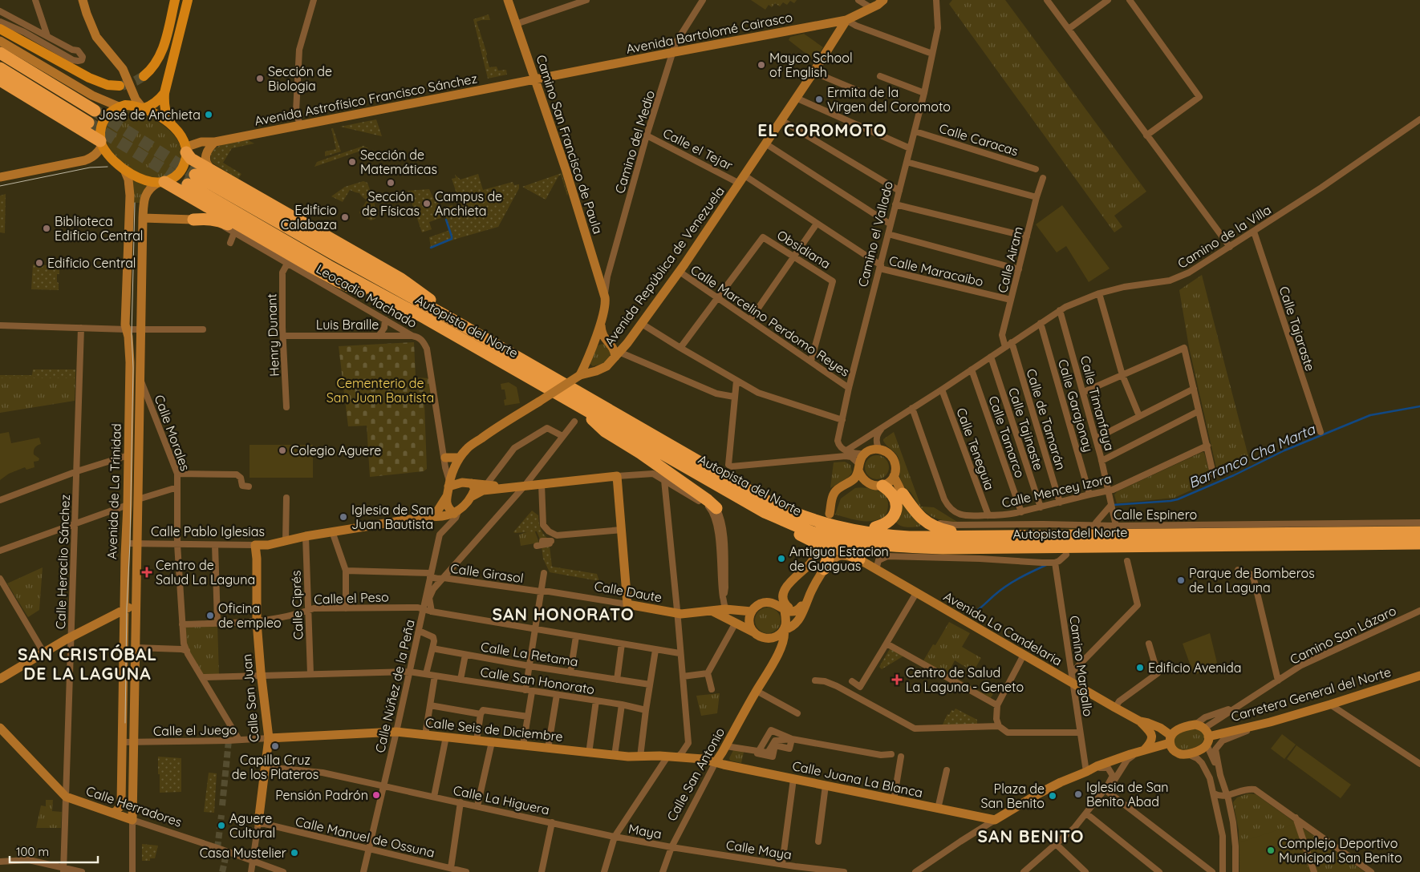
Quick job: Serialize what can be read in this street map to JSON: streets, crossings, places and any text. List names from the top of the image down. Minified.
{"streets":{"highway":["Autopista del Norte"],"street":["Avenida Bartolomé Cairasco","Avenida Astrofísico Francisco Sánchez","Calle Caracas","Camino del Medio","Camino San Francisco de Paula","Calle el Tejar","Camino el Vallado","Camino de la Villa","Obsidiana","Calle Airam","Avenida República de Venezuela","Calle Maracaibo","Leocadio Machado","Calle Marcelino Perdomo Reyes","Luis Braille","Calle Tajaraste","Henry Dunant","Calle Timanfaya","Calle Garajonay","Calle de Tamarán","Calle Tajinaste","Calle Morales","Calle Tamarco","Calle Teneguia","Calle Mencey Izora","Avenida de La Trinidad","Calle Espinero","Calle Pablo Iglesias","Calle Heraclio Sánchez","Calle Girasol","Calle Daute","Calle el Peso","Calle Ciprés","Avenida La Candelaria","Camino San Lázaro","Calle La Retama","Camino Margallo","Calle San Honorato","Calle Núñez de la Peña","Carretera General del Norte","Calle San Juan","Calle Seis de Diciembre","Calle el Juego","Calle San Antonio","Calle Juana La Blanca","Calle La Higuera","Calle Herradores","Maya","Calle Manuel de Ossuna","Calle Maya"]},"crossings":[["Avenida Bartolomé Cairasco","Avenida Astrofísico Francisco Sánchez"],["Avenida Bartolomé Cairasco","Camino del Medio"],["Avenida Bartolomé Cairasco","Camino San Francisco de Paula"],["Avenida Bartolomé Cairasco","Avenida República de Venezuela"],["Avenida Astrofísico Francisco Sánchez","Camino San Francisco de Paula"],["Avenida Astrofísico Francisco Sánchez","Avenida de La Trinidad"],["Calle Caracas","Camino el Vallado"],["Camino del Medio","Camino San Francisco de Paula"],["Camino del Medio","Calle el Tejar"],["Calle el Tejar","Camino el Vallado"],["Calle el Tejar","Avenida República de Venezuela"],["Calle el Tejar","Calle Maracaibo"],["Camino el Vallado","Camino de la Villa"],["Camino el Vallado","Calle Maracaibo"],["Camino el Vallado","Calle Marcelino Perdomo Reyes"],["Camino de la Villa","Calle Airam"],["Camino de la Villa","Calle Tajaraste"],["Camino de la Villa","Calle Timanfaya"],["Camino de la Villa","Calle Garajonay"],["Camino de la Villa","Calle de Tamarán"],["Camino de la Villa","Calle Tajinaste"],["Camino de la Villa","Calle Tamarco"],["Camino de la Villa","Calle Teneguia"],["Camino de la Villa","Calle Mencey Izora"],["Obsidiana","Calle Marcelino Perdomo Reyes"],["Calle Airam","Calle Maracaibo"],["Avenida República de Venezuela","Leocadio Machado"],["Avenida República de Venezuela","Calle Marcelino Perdomo Reyes"],["Avenida República de Venezuela","Calle Pablo Iglesias"],["Leocadio Machado","Luis Braille"],["Leocadio Machado","Henry Dunant"],["Luis Braille","Henry Dunant"],["Calle Timanfaya","Calle Mencey Izora"],["Calle Timanfaya","Calle Espinero"],["Calle Garajonay","Calle Mencey Izora"],["Calle de Tamarán","Calle Mencey Izora"],["Calle Tajinaste","Calle Mencey Izora"],["Calle Morales","Avenida de La Trinidad"],["Calle Morales","Calle Pablo Iglesias"],["Calle Morales","Calle el Peso"],["Calle Tamarco","Calle Mencey Izora"],["Calle Teneguia","Calle Mencey Izora"],["Avenida de La Trinidad","Calle Pablo Iglesias"],["Avenida de La Trinidad","Calle el Juego"],["Avenida de La Trinidad","Calle Herradores"],["Calle Pablo Iglesias","Calle Ciprés"],["Calle Pablo Iglesias","Calle Núñez de la Peña"],["Calle Pablo Iglesias","Calle San Juan"],["Calle Heraclio Sánchez","Calle Herradores"],["Calle Girasol","Calle Daute"],["Calle Girasol","Calle Núñez de la Peña"],["Calle Daute","Calle San Antonio"],["Calle el Peso","Calle Ciprés"],["Calle el Peso","Calle Núñez de la Peña"],["Calle el Peso","Calle San Juan"],["Calle Ciprés","Calle San Honorato"],["Avenida La Candelaria","Camino San Lázaro"],["Avenida La Candelaria","Camino Margallo"],["Avenida La Candelaria","Carretera General del Norte"],["Avenida La Candelaria","Calle San Antonio"],["Camino San Lázaro","Carretera General del Norte"],["Calle San Honorato","Calle Núñez de la Peña"],["Calle San Honorato","Calle San Juan"],["Calle Núñez de la Peña","Calle Seis de Diciembre"],["Calle Núñez de la Peña","Calle La Higuera"],["Calle Núñez de la Peña","Calle Manuel de Ossuna"],["Calle San Juan","Calle Seis de Diciembre"],["Calle San Juan","Calle el Juego"],["Calle San Juan","Calle La Higuera"],["Calle San Juan","Calle Herradores"],["Calle San Juan","Calle Manuel de Ossuna"],["Calle Seis de Diciembre","Calle el Juego"],["Calle Seis de Diciembre","Calle San Antonio"],["Calle Seis de Diciembre","Calle Juana La Blanca"],["Calle San Antonio","Calle Juana La Blanca"],["Calle San Antonio","Maya"],["Calle San Antonio","Calle Maya"],["Calle La Higuera","Maya"],["Maya","Calle Maya"]],"districts":["EL COROMOTO","SAN HONORATO","SAN CRISTÓBAL DE LA LAGUNA","SAN BENITO"],"water":["Barranco Cha Marta"],"parks":["Cementerio de San Juan Bautista"],"places":{"other":["Mayco School of English","Sección de Biologia","Ermita de la Virgen del Coromoto","José de Anchieta","Sección de Matemáticas","Sección de Físicas","Campus de Anchieta","Edificio Calabaza","Biblioteca Edificio Central","Edificio Central","Colegio Aguere","Iglesia de San Juan Bautista","Antigua Estacion de Guaguas","Parque de Bomberos de La Laguna","Oficina de empleo","Edificio Avenida","Capilla Cruz de los Plateros","Iglesia de San Benito Abad","Pensión Padrón","Plaza de San Benito","Aguere Cultural","Complejo Deportivo Municipal San Benito","Casa Mustelier"],"health":["Centro de Salud La Laguna","Centro de Salud La Laguna - Geneto"]},"scale_bar":"100 m"}
